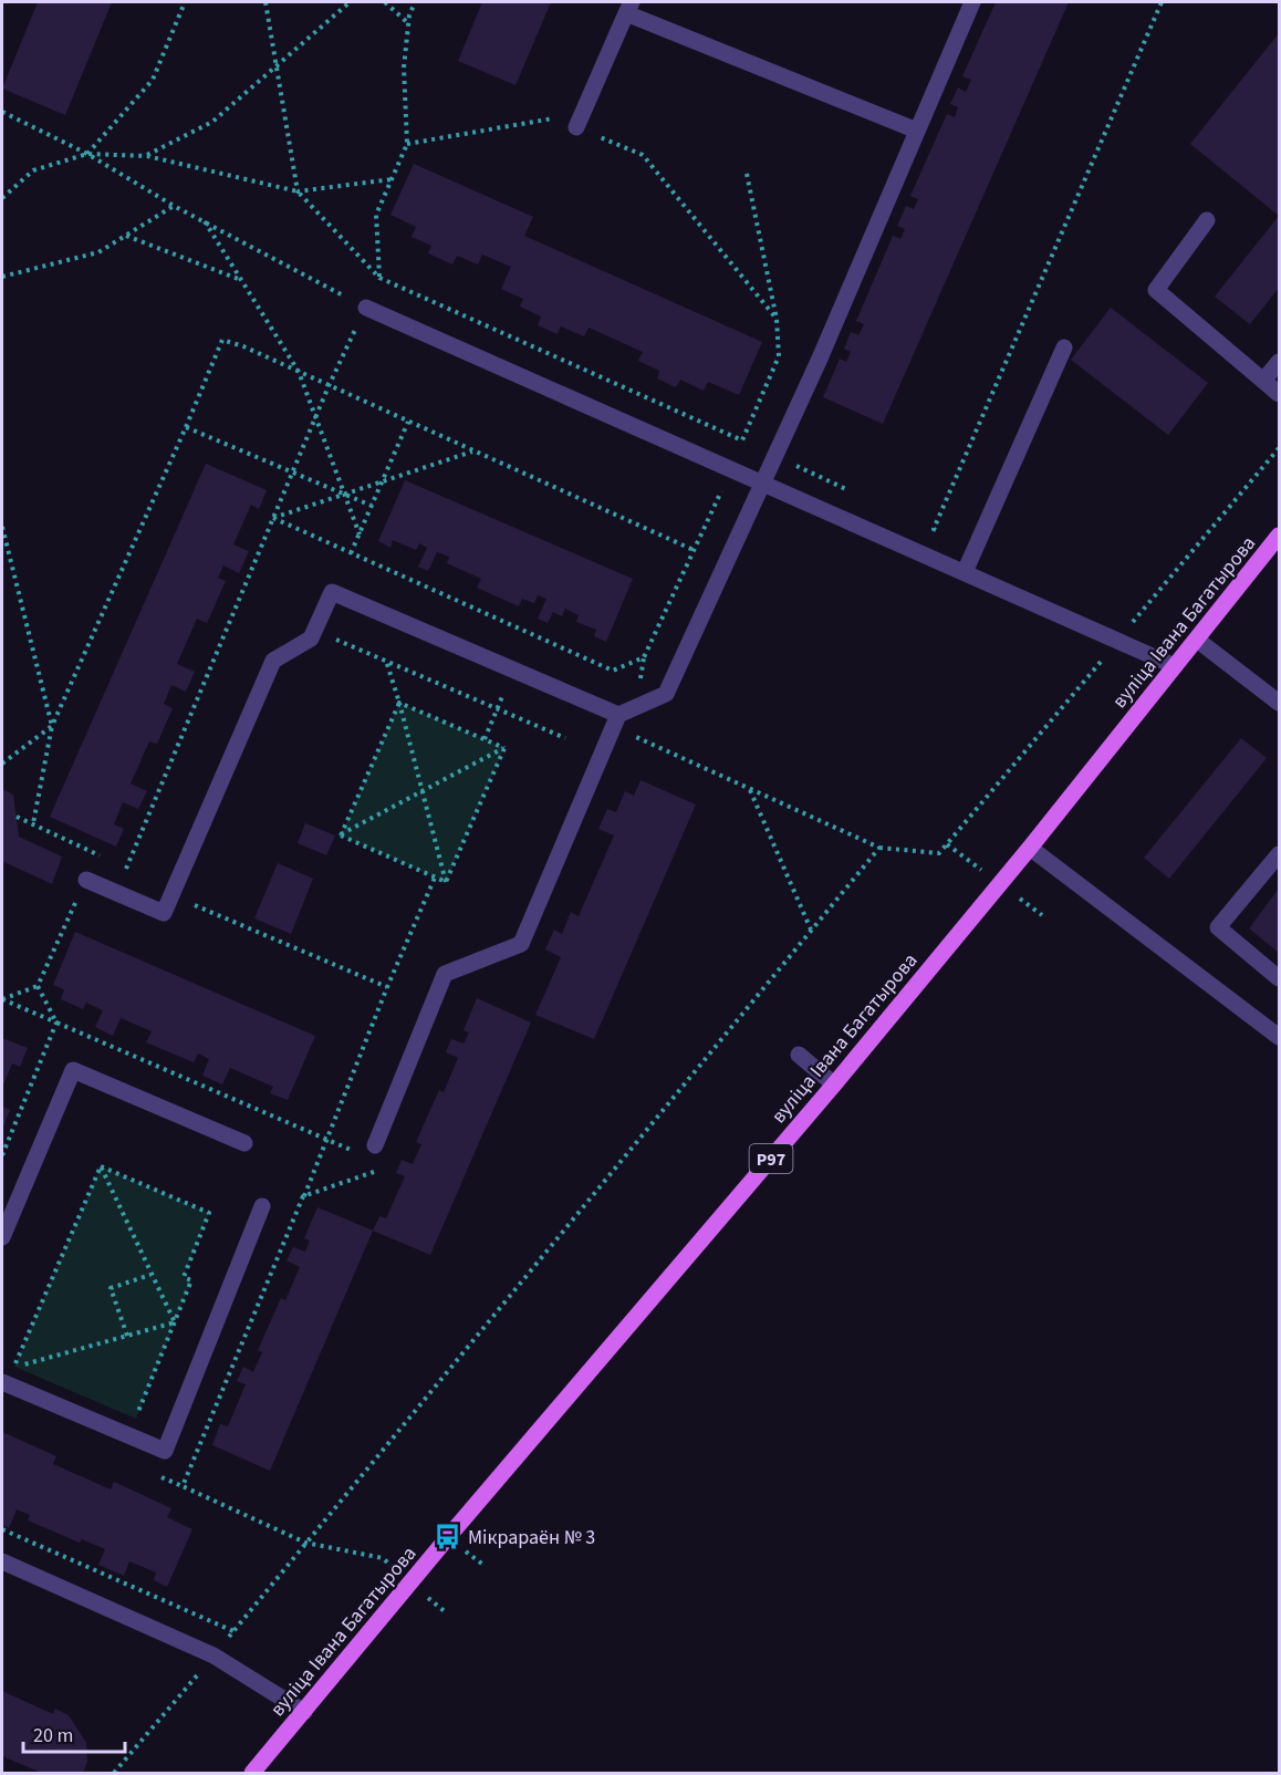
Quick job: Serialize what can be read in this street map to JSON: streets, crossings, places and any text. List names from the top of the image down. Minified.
{"streets":{"main road":["вуліца Івана Багатырова","Р97"]},"places":{"bus stop":["Мікрараён № 3"]},"scale_bar":"20 m"}
